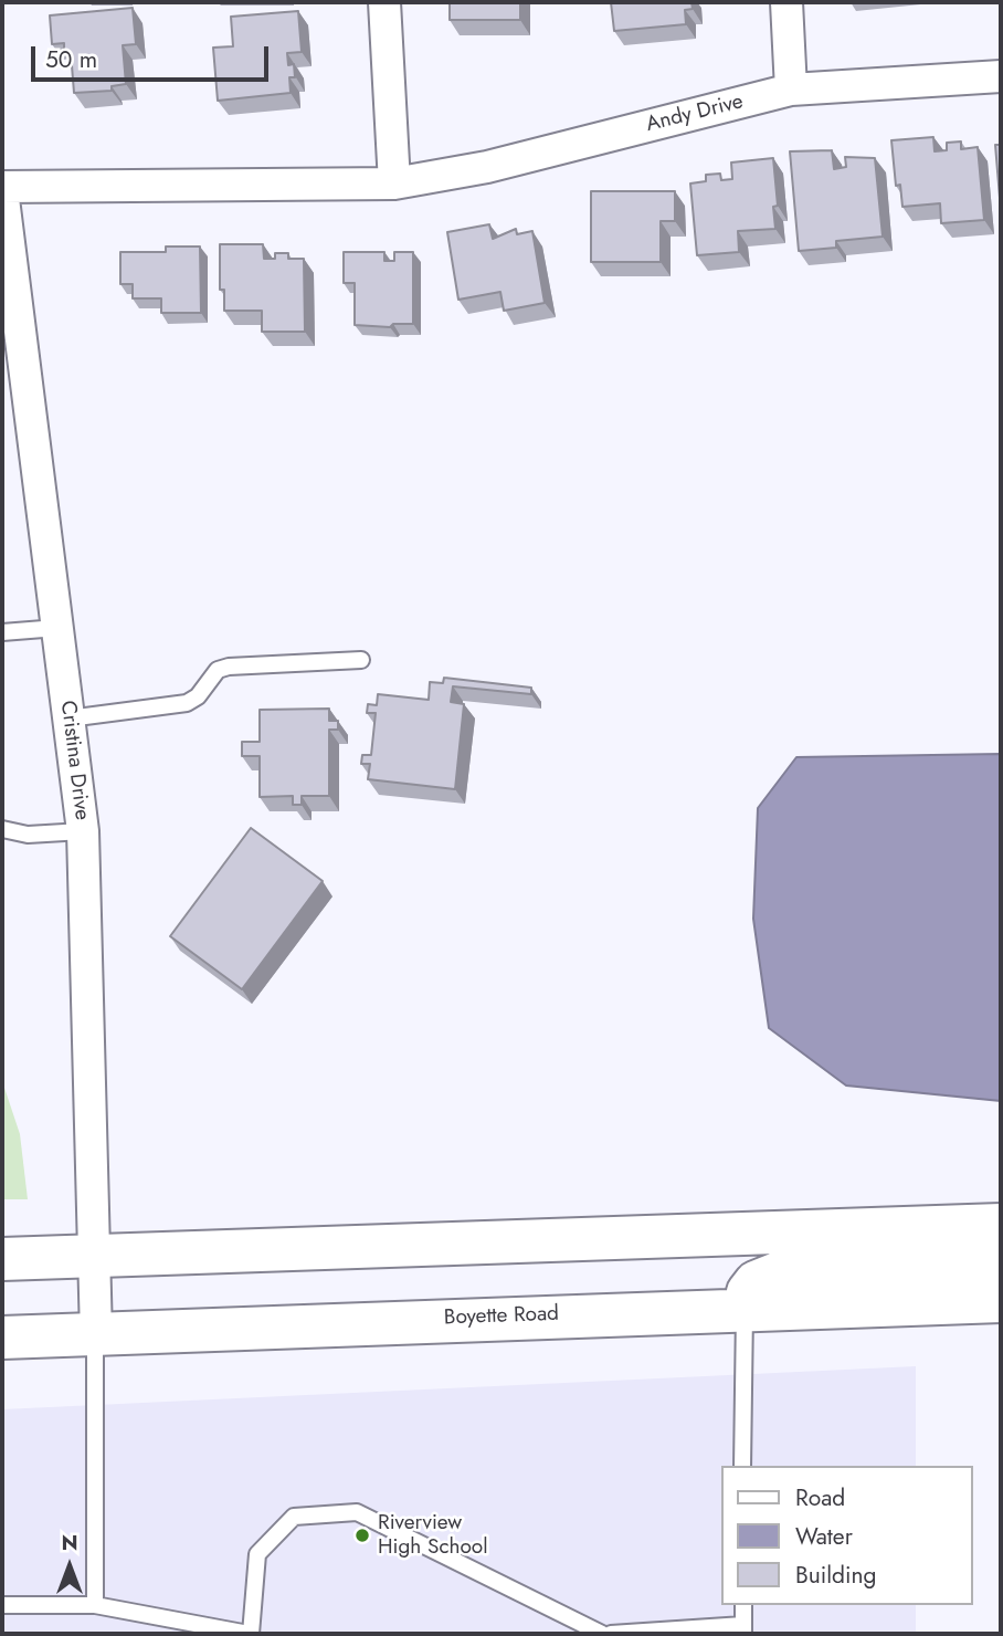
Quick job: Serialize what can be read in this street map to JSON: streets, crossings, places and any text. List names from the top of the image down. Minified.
{"streets":{"main road":["Boyette Road"],"street":["Andy Drive","Cristina Drive"]},"crossings":[["Andy Drive","Cristina Drive"],["Cristina Drive","Boyette Road"]],"places":["Riverview High School"],"legend":["Road","Water","Building"],"scale_bar":"50 m","north":"top"}
